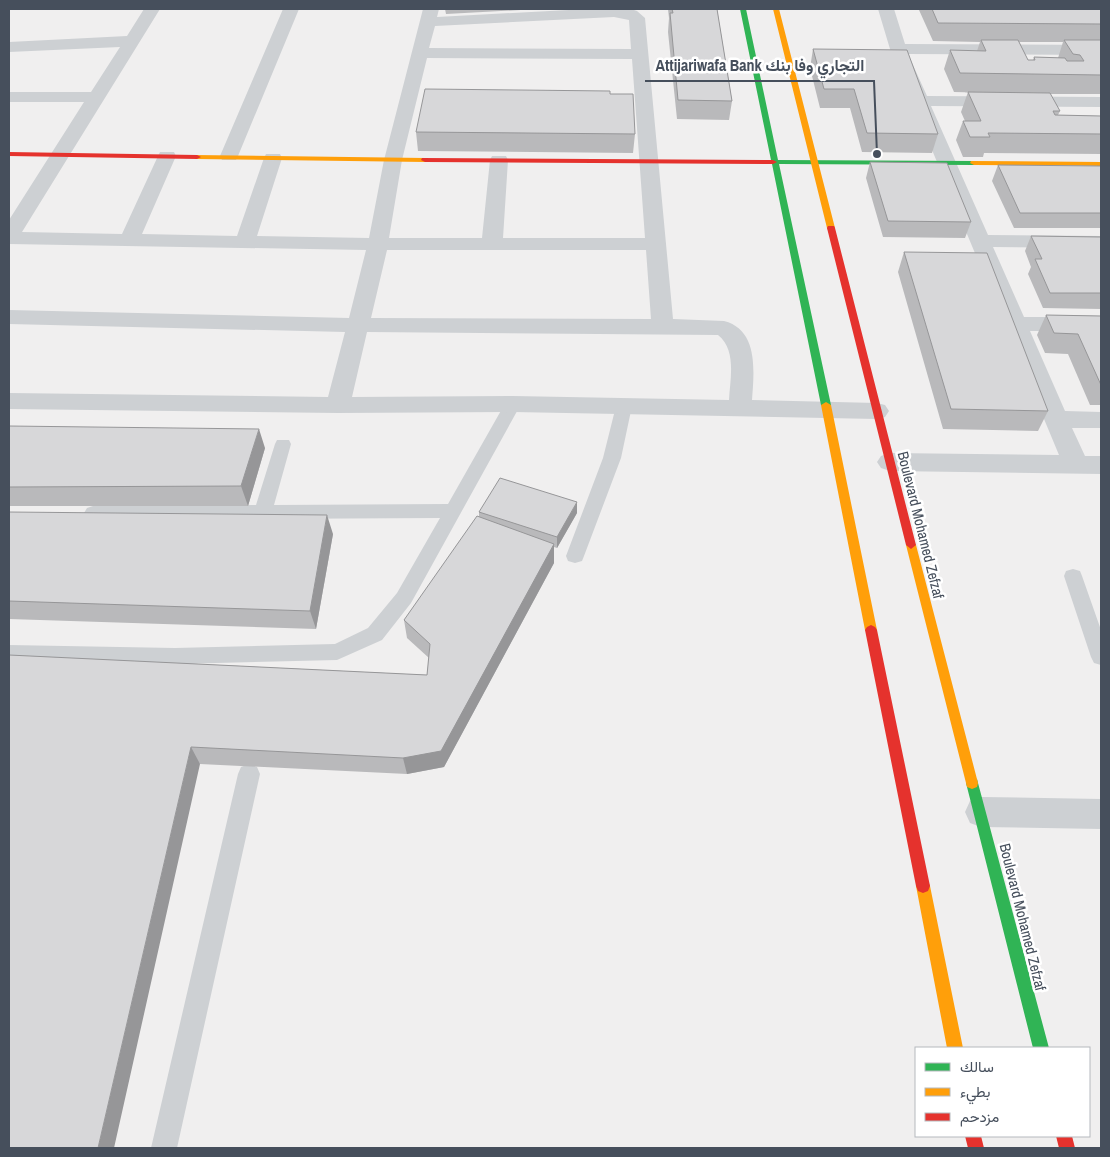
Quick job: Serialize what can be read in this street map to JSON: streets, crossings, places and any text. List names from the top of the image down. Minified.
{"streets":{"main road":["Boulevard Mohamed Zefzaf"]},"places":["Attijariwafa Bank التجاري وفا بنك"],"legend":["سالك","بطيء","مزدحم"]}
